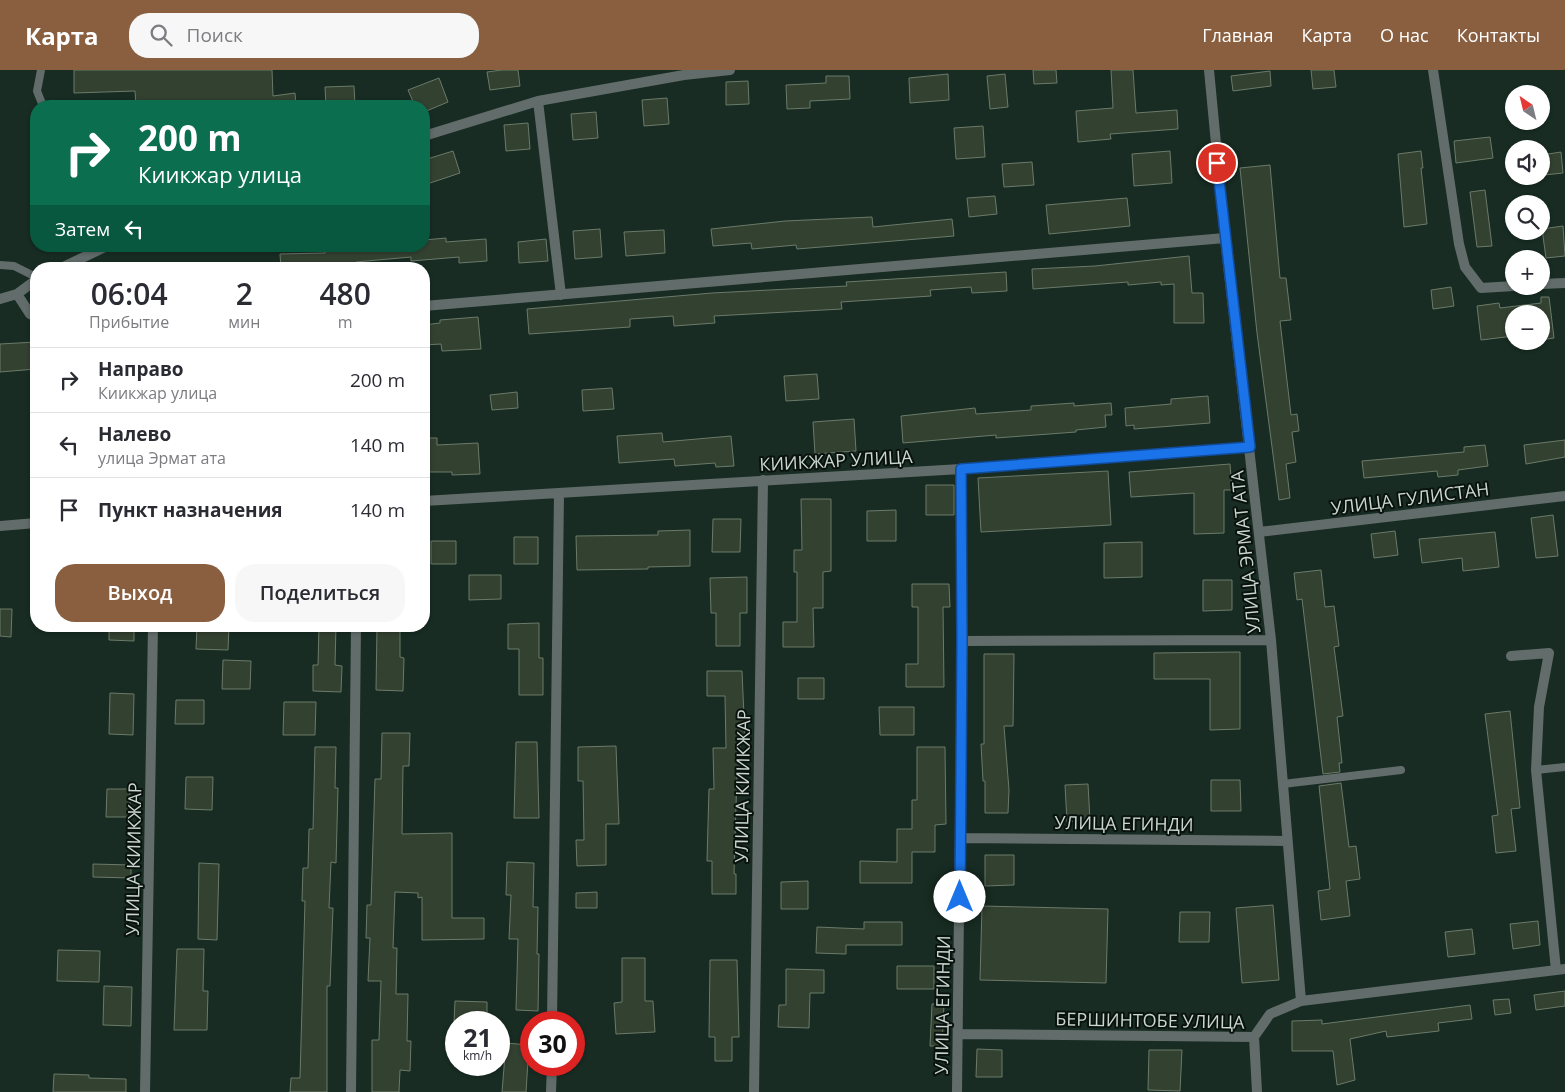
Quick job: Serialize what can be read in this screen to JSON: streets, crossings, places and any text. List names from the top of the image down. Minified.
{"streets":{"street":["КИИКЖАР УЛИЦА","УЛИЦА ГУЛИСТАН","УЛИЦА ЭРМАТ АТА","УЛИЦА КИИКЖАР","УЛИЦА ЕГИНДИ","БЕРШИНТОБЕ УЛИЦА"]},"crossings":[["КИИКЖАР УЛИЦА","УЛИЦА ЭРМАТ АТА"],["КИИКЖАР УЛИЦА","УЛИЦА КИИКЖАР"],["КИИКЖАР УЛИЦА","УЛИЦА ЕГИНДИ"],["УЛИЦА ГУЛИСТАН","УЛИЦА ЭРМАТ АТА"],["УЛИЦА ЭРМАТ АТА","УЛИЦА ЕГИНДИ"],["УЛИЦА ЭРМАТ АТА","БЕРШИНТОБЕ УЛИЦА"],["УЛИЦА ЕГИНДИ","БЕРШИНТОБЕ УЛИЦА"]],"north":"top left","page":{"header":"Карта","search":"Поиск","nav":["Главная","Карта","О нас","Контакты"],"map_buttons":["+","−"],"turn":["200 m","Киикжар улица"],"then":"Затем","eta":["06:04","Прибытие","2","мин","480","m"],"list":[{"name":"Направо","note":"Киикжар улица","value":"200 m"},{"name":"Налево","note":"улица Эрмат ата","value":"140 m"},{"name":"Пункт назначения","value":"140 m"}],"buttons":["Выход","Поделиться"],"speed":"21 km/h","limit":"30"}}
